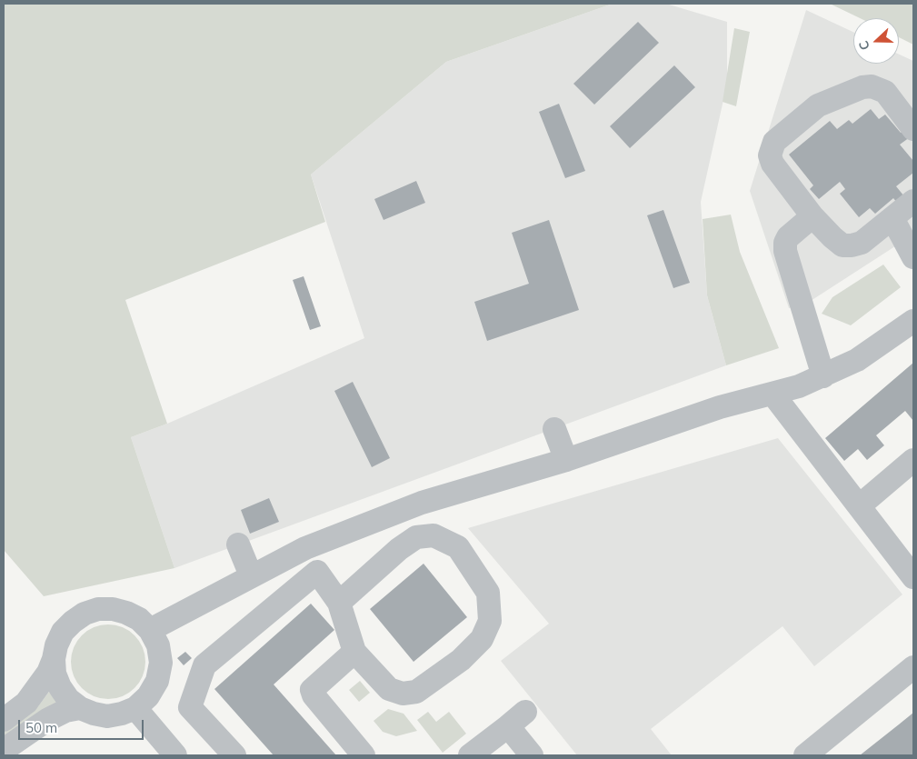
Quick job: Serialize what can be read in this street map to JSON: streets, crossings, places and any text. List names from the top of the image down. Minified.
{"scale_bar":"50 m","north":"left"}
